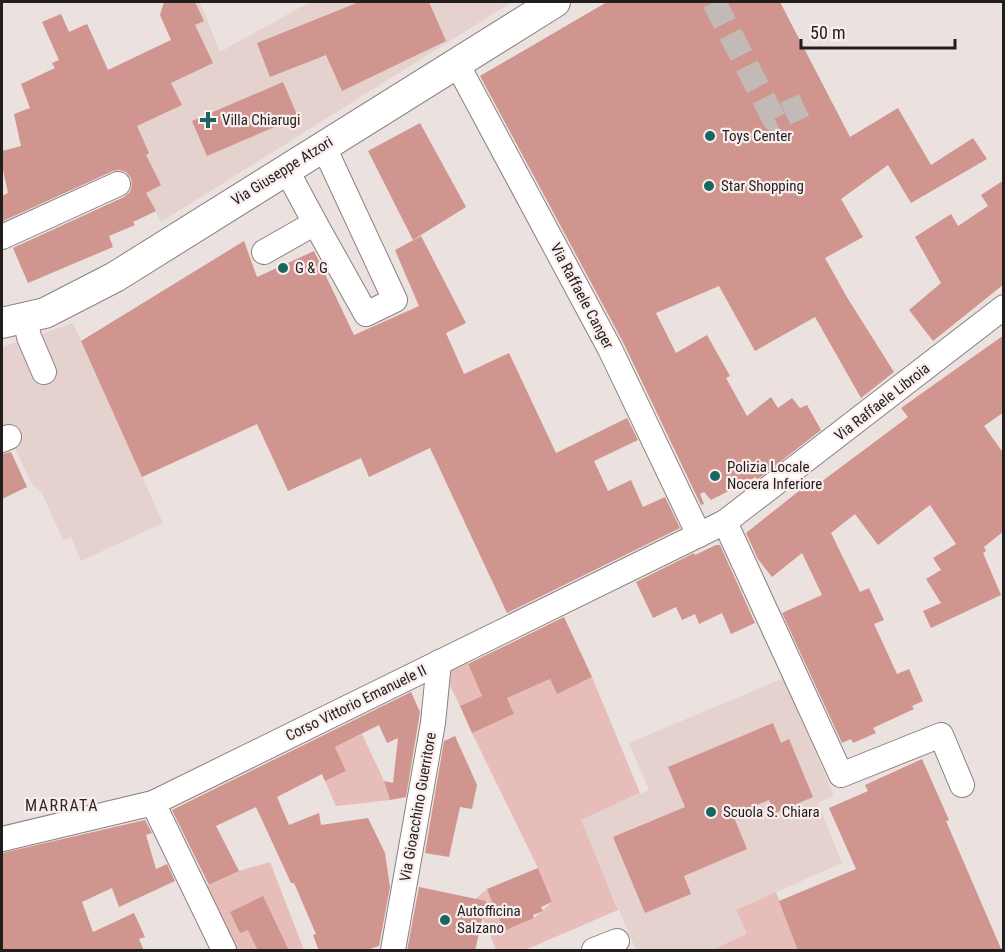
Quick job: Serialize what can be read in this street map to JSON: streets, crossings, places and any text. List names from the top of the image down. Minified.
{"streets":{"main road":["Via Giuseppe Atzori"],"street":["Via Raffaele Canger","Via Raffaele Libroia","Corso Vittorio Emanuele II","Via Gioacchino Guerritore"]},"crossings":[["Via Giuseppe Atzori","Via Raffaele Canger"],["Via Raffaele Canger","Via Raffaele Libroia"],["Via Raffaele Canger","Corso Vittorio Emanuele II"],["Via Raffaele Libroia","Corso Vittorio Emanuele II"],["Corso Vittorio Emanuele II","Via Gioacchino Guerritore"]],"districts":["MARRATA"],"places":{"health":["Villa Chiarugi"],"other":["Toys Center","Star Shopping","G & G","Polizia Locale Nocera Inferiore","Scuola S. Chiara","Autofficina Salzano"]},"scale_bar":"50 m"}
